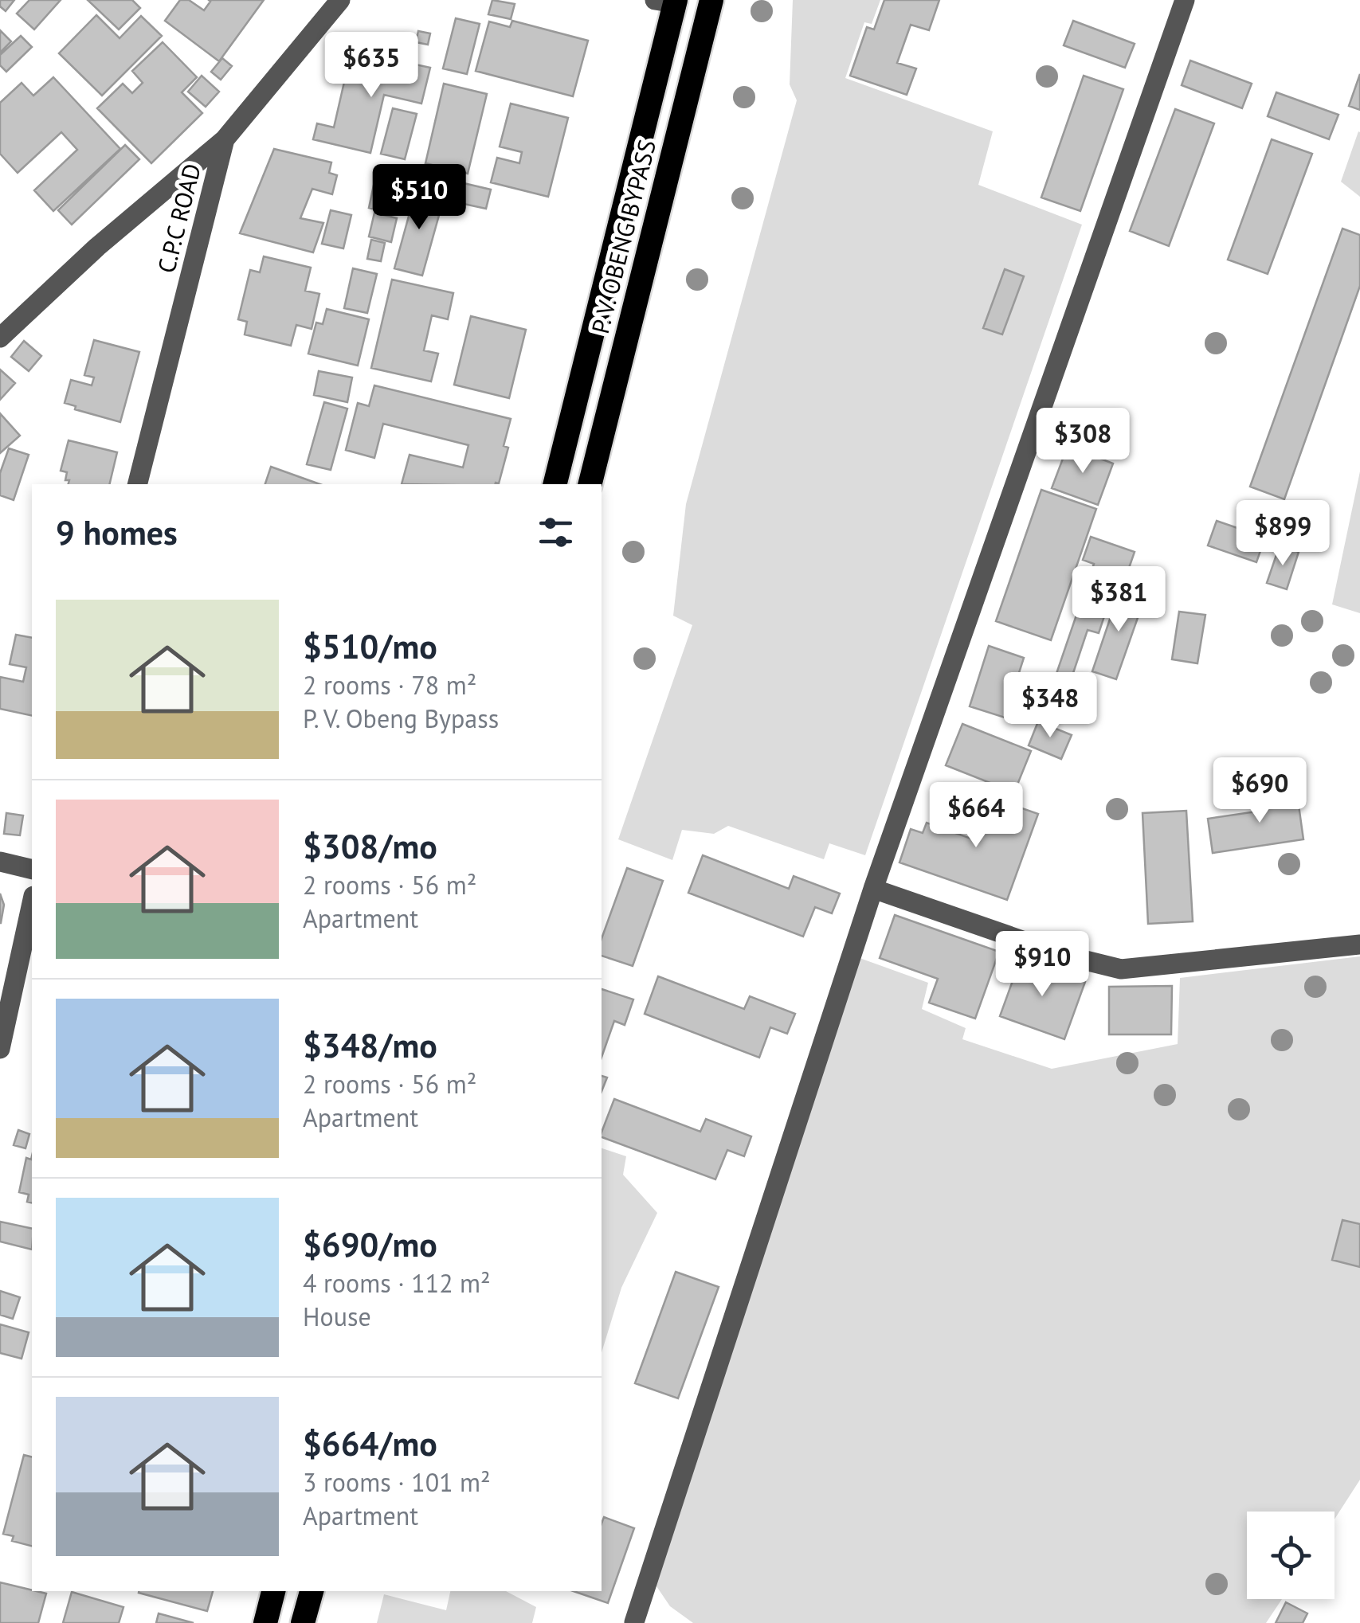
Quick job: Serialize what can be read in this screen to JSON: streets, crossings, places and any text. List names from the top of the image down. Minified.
{"streets":{"highway":["P. V. OBENG BYPASS"],"street":["C.P.C ROAD"]},"page":{"price":["$635","$510","$308","$899","$381","$348","$690","$664","$910"],"heading":"9 homes","list":[{"name":"$510/mo","note":"2 rooms · 78 m² · P. V. Obeng Bypass"},{"name":"$308/mo","note":"2 rooms · 56 m² · Apartment"},{"name":"$348/mo","note":"2 rooms · 56 m² · Apartment"},{"name":"$690/mo","note":"4 rooms · 112 m² · House"},{"name":"$664/mo","note":"3 rooms · 101 m² · Apartment"}]}}
